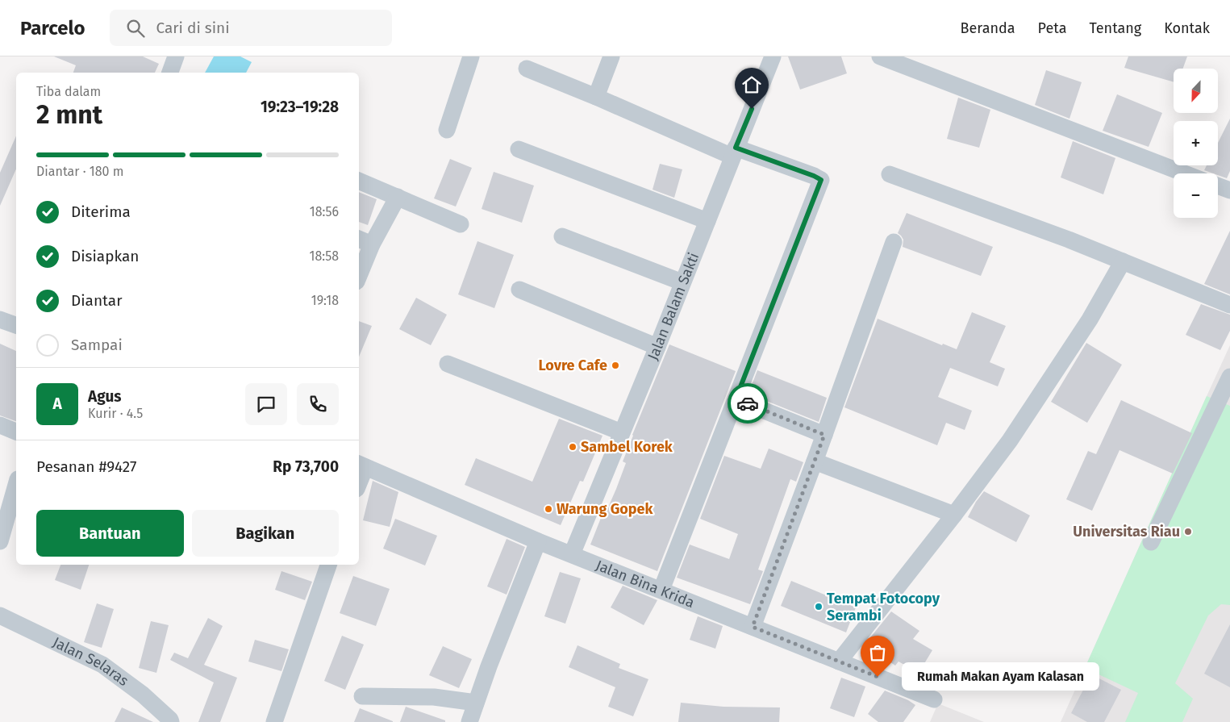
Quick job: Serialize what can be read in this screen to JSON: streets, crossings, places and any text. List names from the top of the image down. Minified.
{"streets":{"street":["Jalan Balam Sakti","Jalan Bina Krida","Jalan Selaras"]},"crossings":[["Jalan Balam Sakti","Jalan Bina Krida"]],"places":["Lovre Cafe","Sambel Korek","Warung Gopek","Universitas Riau","Tempat Fotocopy Serambi","Rumah Makan Ayam Kalasan"],"north":"bottom","page":{"header":"Parcelo","search":"Cari di sini","nav":["Beranda","Peta","Tentang","Kontak"],"map_buttons":["+","−"],"heading":["2 mnt","Tiba dalam","19:23–19:28"],"panel":["Agus","Kurir · 4.5","Pesanan #9427","Rp 73,700"],"bar":"Diantar · 180 m","list":[["Diterima","18:56"],["Disiapkan","18:58"],["Diantar","19:18"],"Sampai"],"round":"A","buttons":["Bantuan","Bagikan"],"bubble":"Rumah Makan Ayam Kalasan"}}
